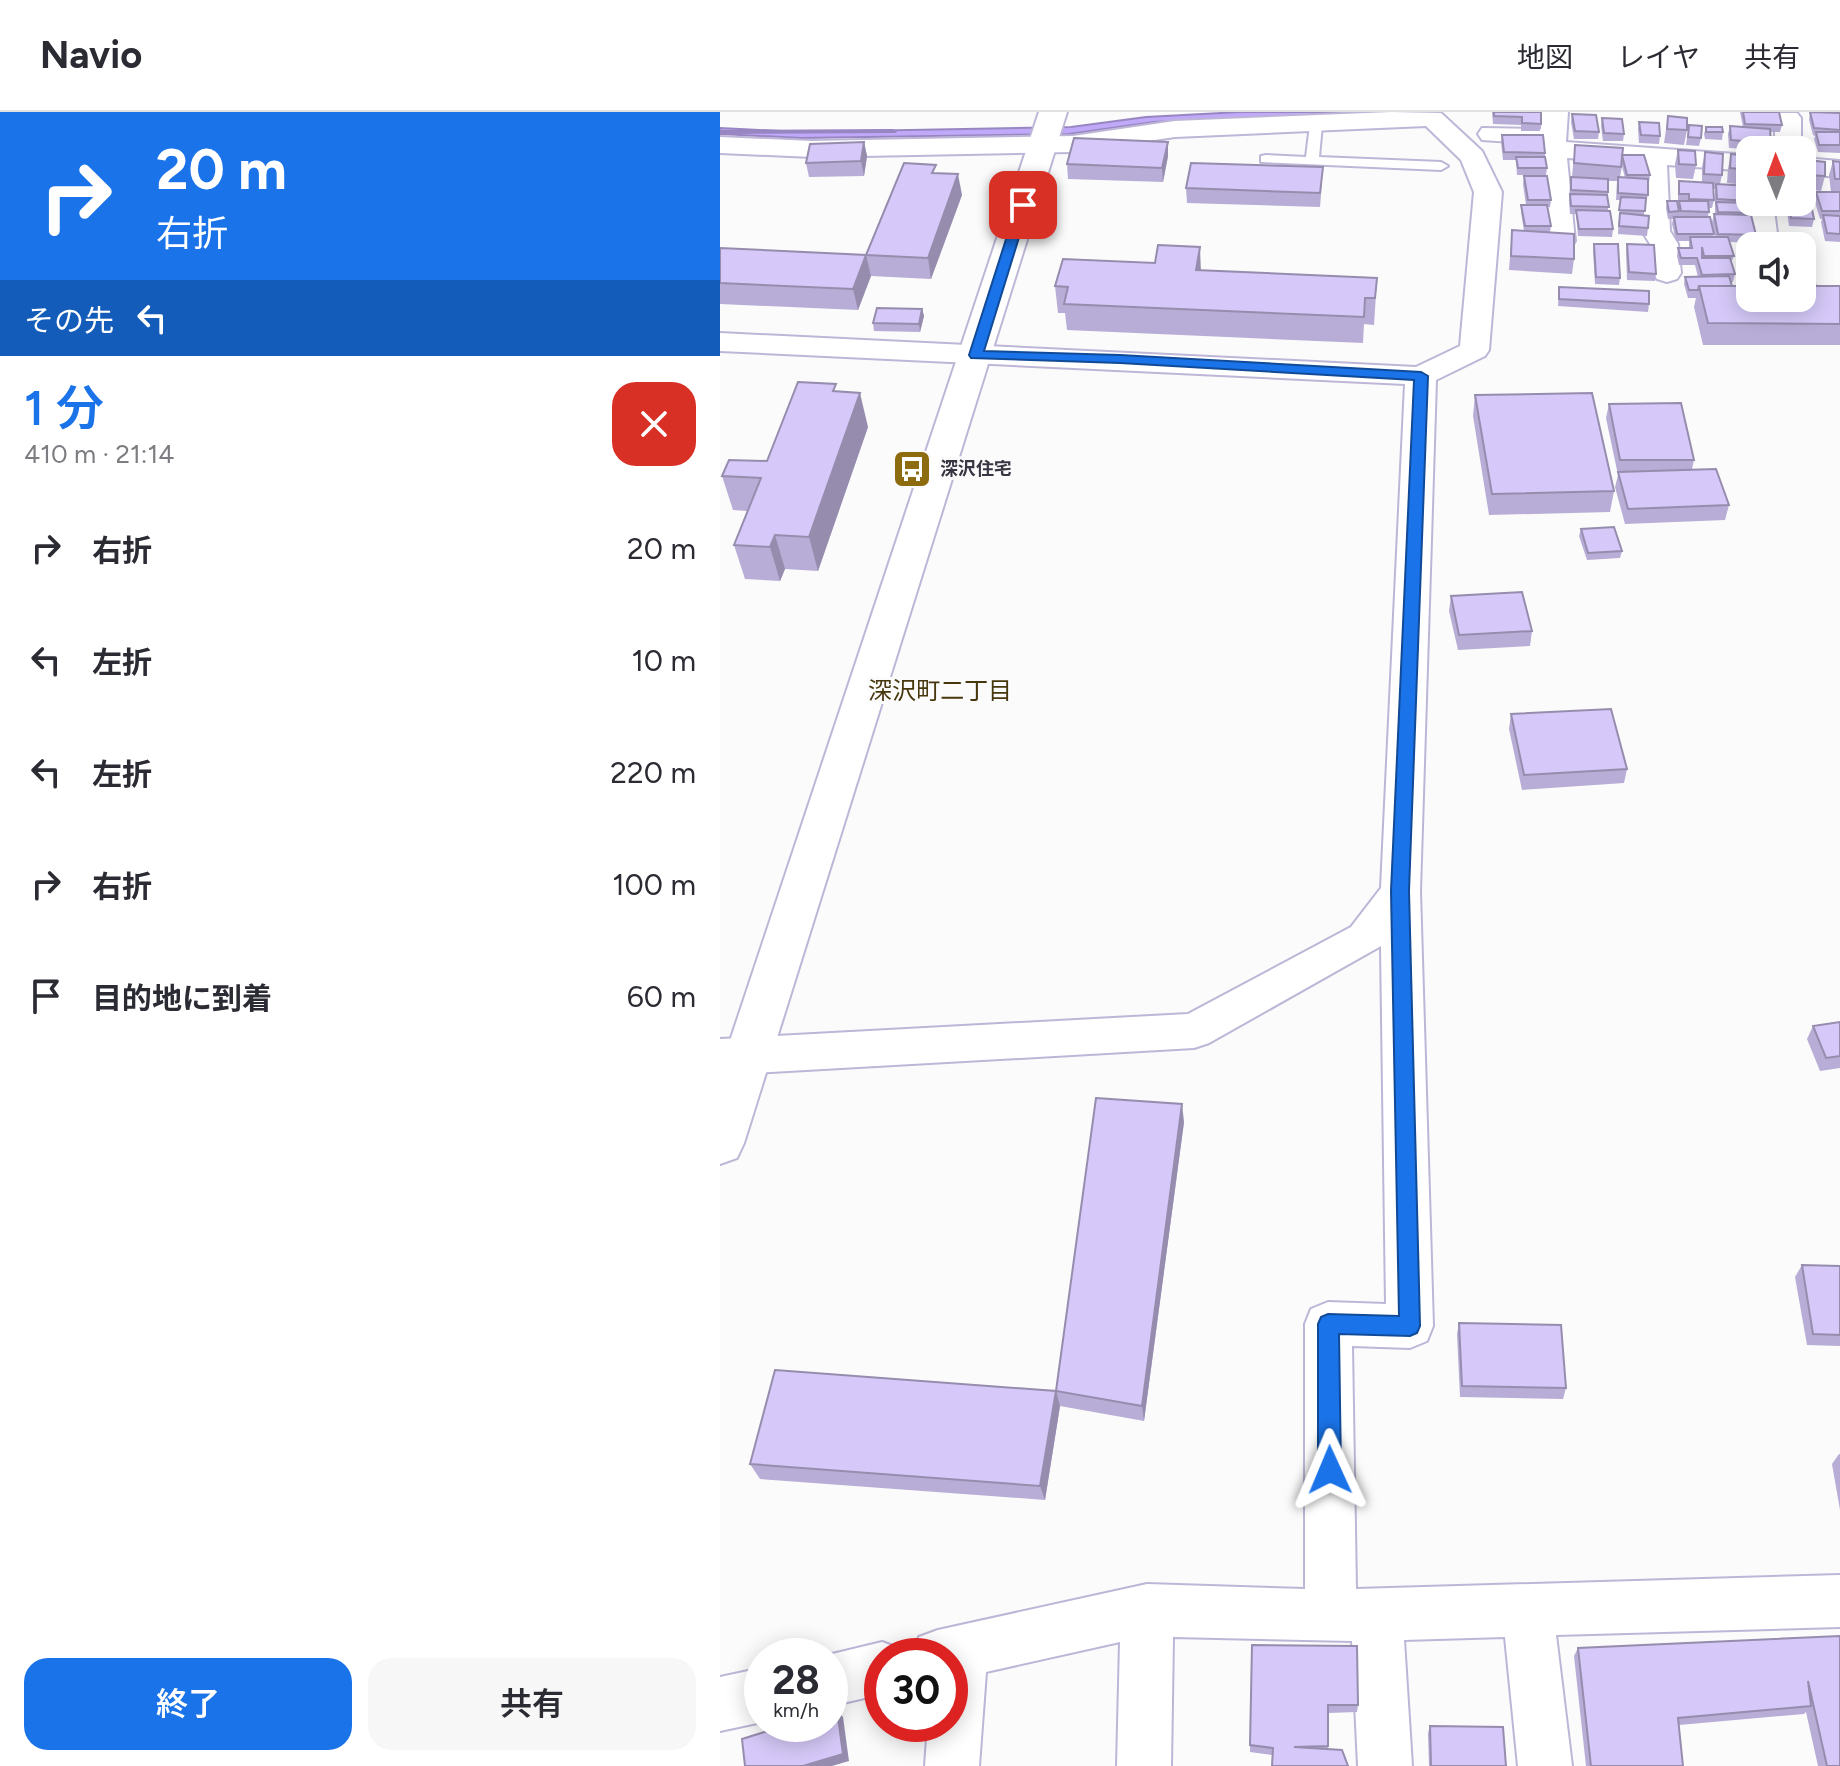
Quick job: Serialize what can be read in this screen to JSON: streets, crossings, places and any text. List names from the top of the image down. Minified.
{"districts":["深沢町二丁目"],"places":{"bus stop":["深沢住宅"]},"north":"top","page":{"header":"Navio","nav":["地図","レイヤ","共有"],"turn":["20 m","右折"],"then":"その先","heading":["1 分","410 m · 21:14"],"list":[{"name":"右折","value":"20 m"},{"name":"左折","value":"10 m"},{"name":"左折","value":"220 m"},{"name":"右折","value":"100 m"},{"name":"目的地に到着","value":"60 m"}],"speed":"28 km/h","limit":"30","buttons":["終了","共有"]}}
